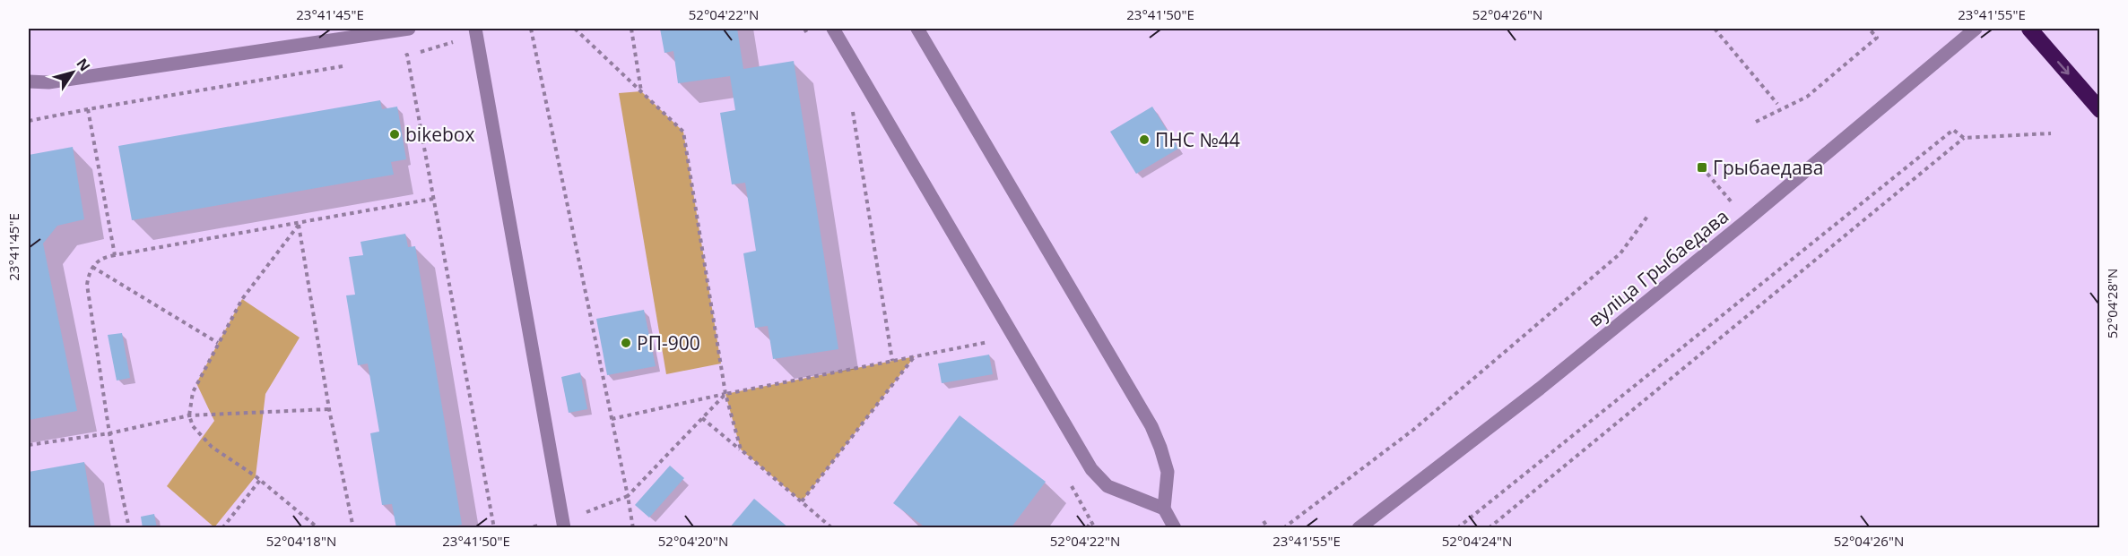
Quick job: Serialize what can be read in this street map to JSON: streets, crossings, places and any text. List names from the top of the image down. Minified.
{"streets":{"street":["вуліца Грыбаедава"]},"places":{"other":["bikebox","ПНС №44","РП-900"],"transit":["Грыбаедава"]},"north":"top right","coordinates":["23°41'45\"E","52°04'22\"N","23°41'50\"E","52°04'26\"N","23°41'55\"E","52°04'28\"N","52°04'18\"N","52°04'20\"N","52°04'24\"N"]}
